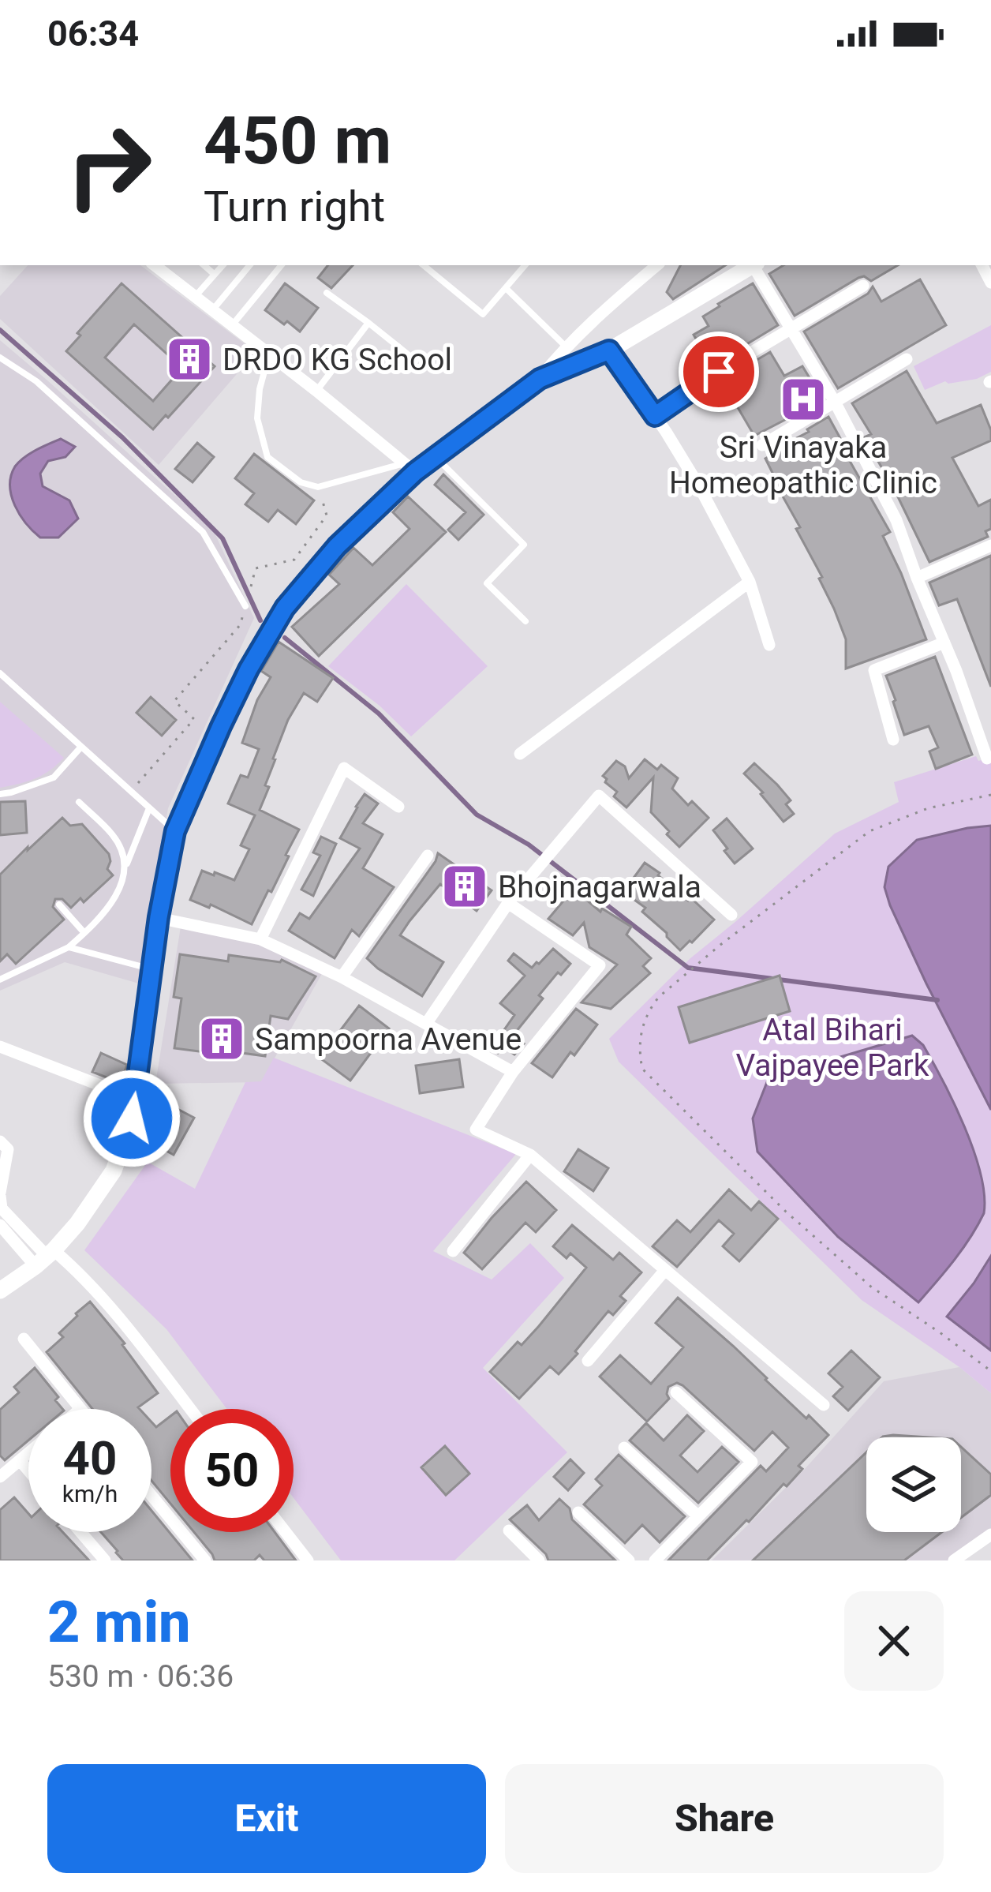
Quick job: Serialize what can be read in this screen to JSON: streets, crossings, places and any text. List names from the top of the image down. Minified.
{"parks":["Atal Bihari Vajpayee Park"],"places":{"building":["DRDO KG School","Bhojnagarwala","Sampoorna Avenue"],"hospital":["Sri Vinayaka Homeopathic Clinic"]},"page":{"status":"06:34","turn":["450 m","Turn right"],"speed":"40 km/h","limit":"50","heading":["2 min","530 m · 06:36"],"buttons":["Exit","Share"]}}
